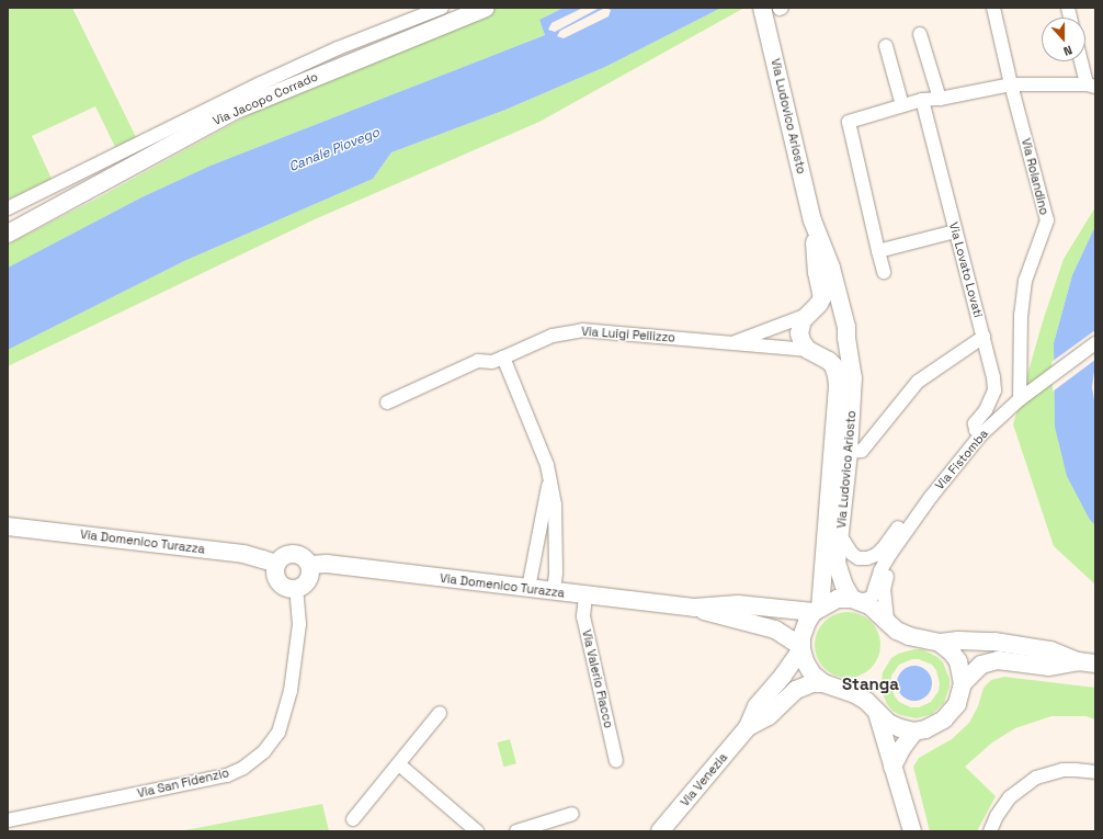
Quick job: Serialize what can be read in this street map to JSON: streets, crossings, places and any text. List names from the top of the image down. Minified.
{"streets":{"main road":["Via Jacopo Corrado","Via Ludovico Ariosto","Via Domenico Turazza","Via Venezia"],"street":["Via Rolandino","Via Lovato Lovati","Via Luigi Pellizzo","Via Fistomba","Via Valerio Flacco","Via San Fidenzio"]},"crossings":[["Via Ludovico Ariosto","Via Luigi Pellizzo"],["Via Ludovico Ariosto","Via Fistomba"],["Via Ludovico Ariosto","Via Domenico Turazza"],["Via Rolandino","Via Fistomba"],["Via Lovato Lovati","Via Fistomba"],["Via Domenico Turazza","Via Valerio Flacco"],["Via Domenico Turazza","Via Venezia"],["Via Domenico Turazza","Via San Fidenzio"]],"districts":["Stanga"],"water":["Canale Piovego"],"north":"bottom"}
